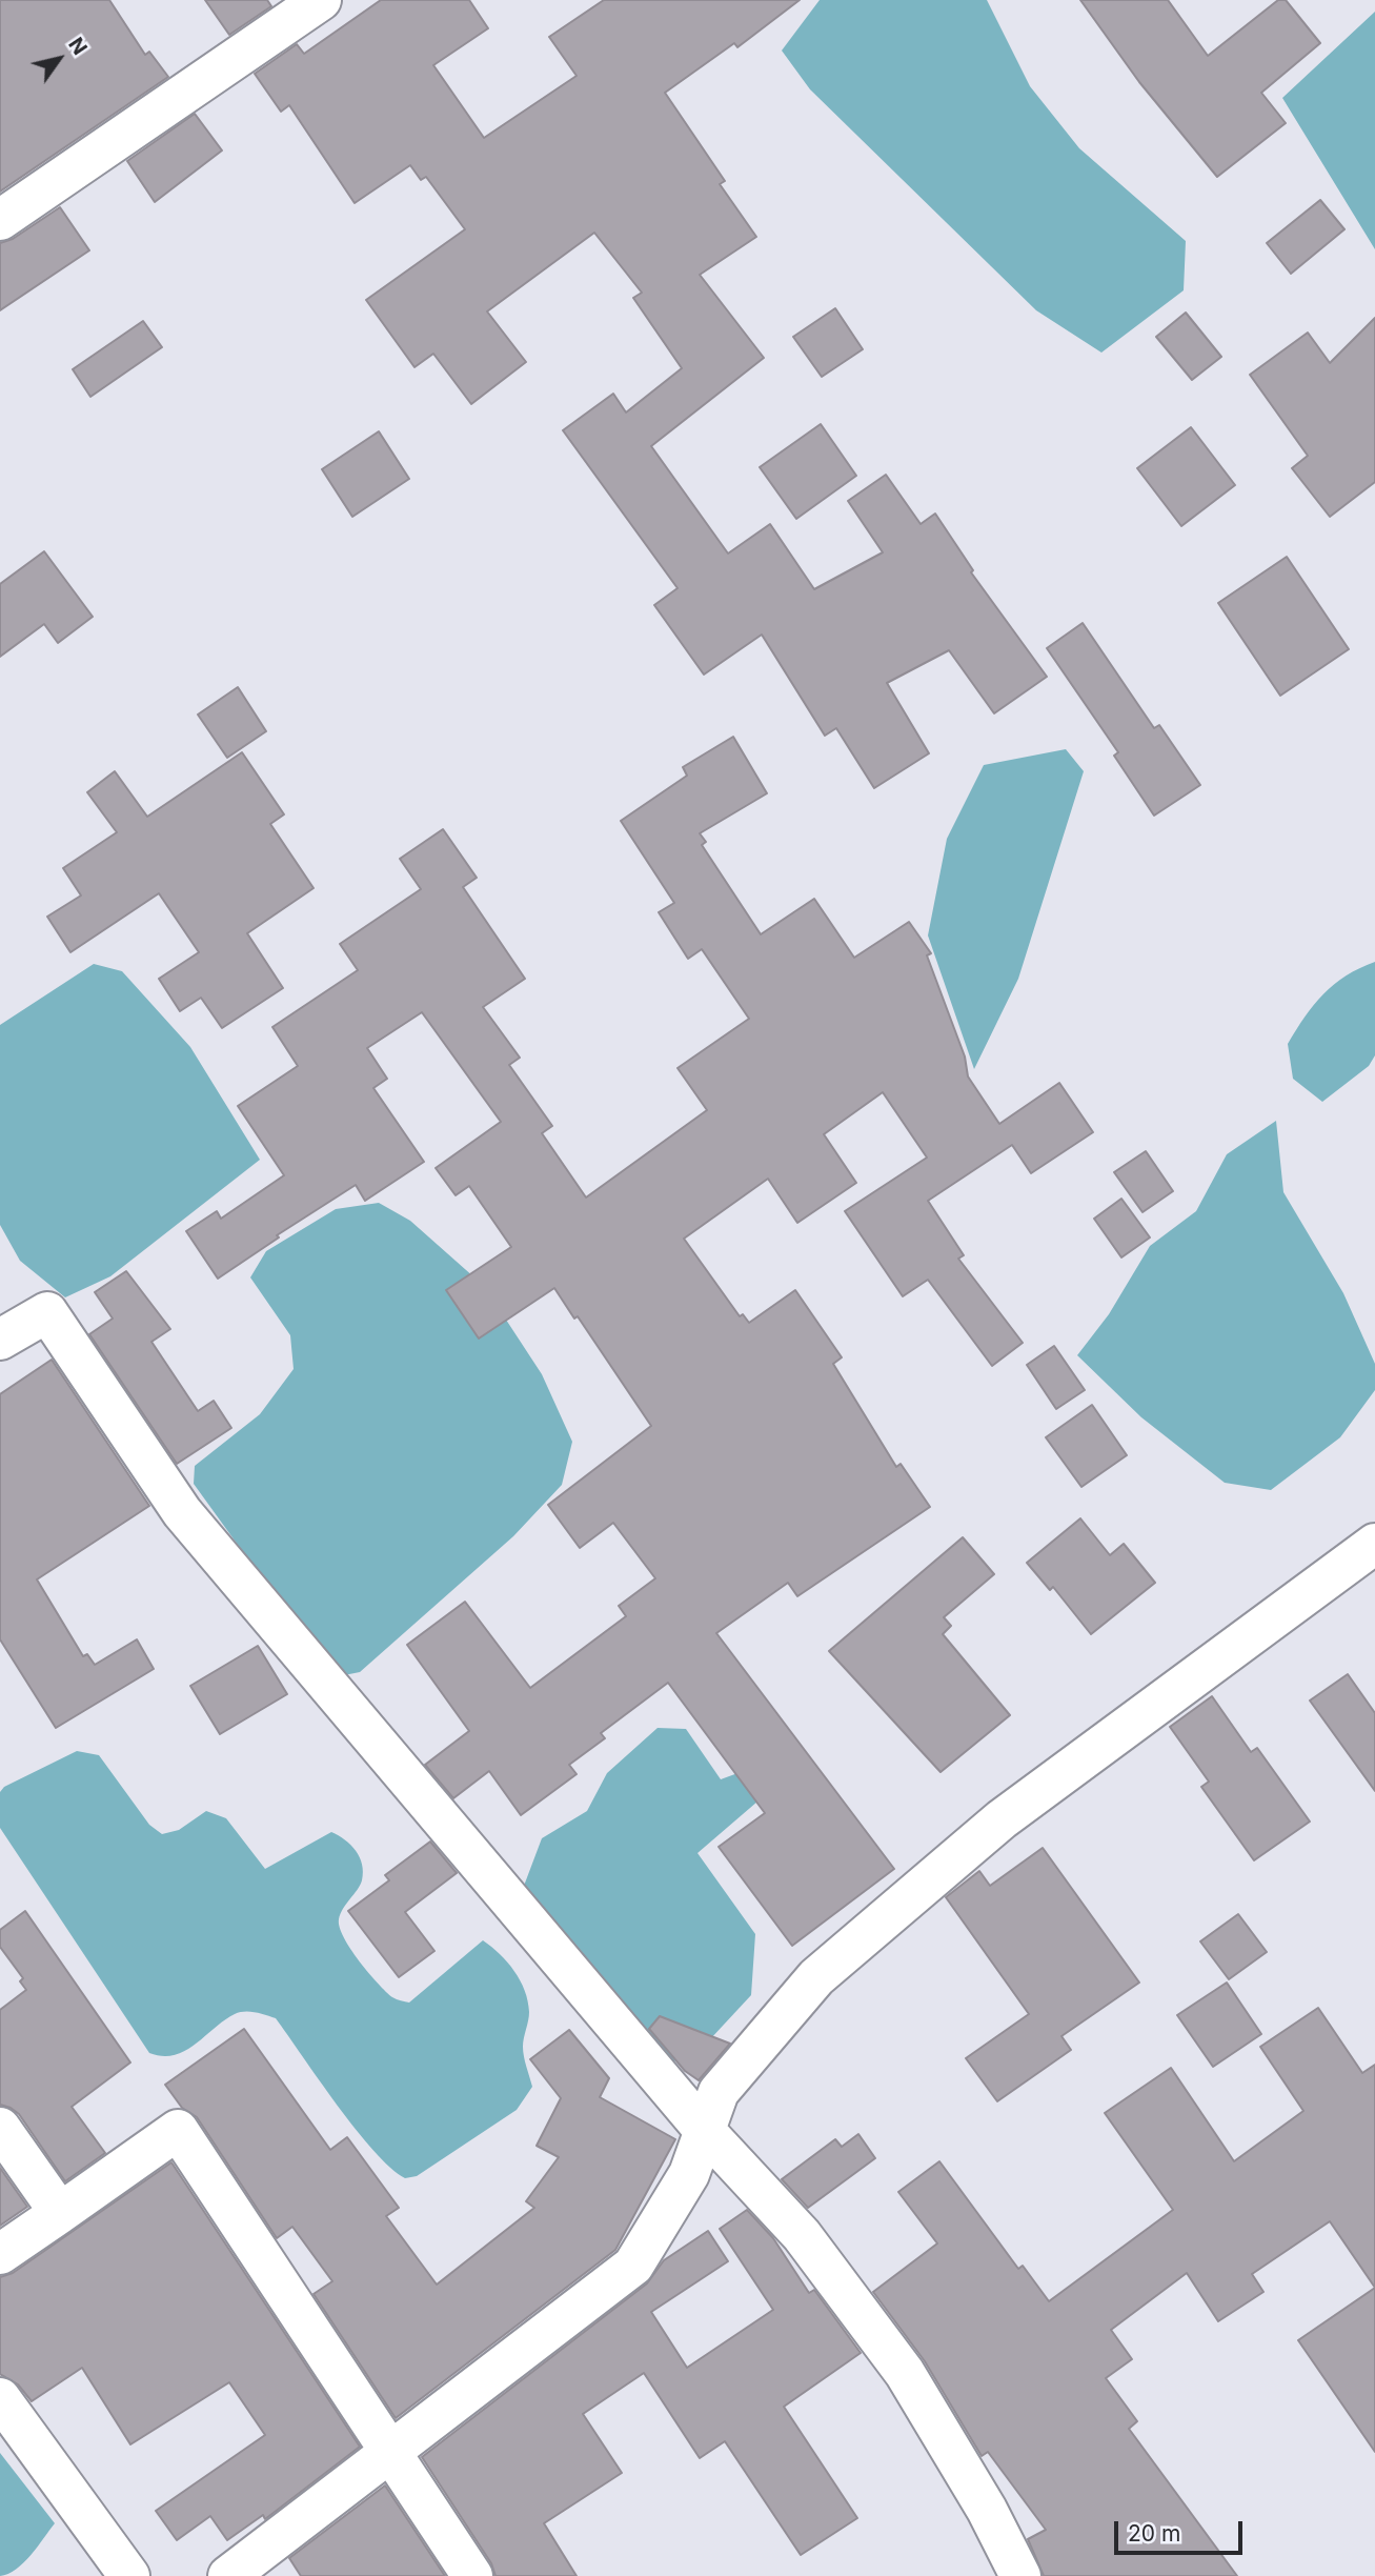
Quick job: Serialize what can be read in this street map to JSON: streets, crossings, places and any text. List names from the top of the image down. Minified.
{"scale_bar":"20 m","north":"top right"}
